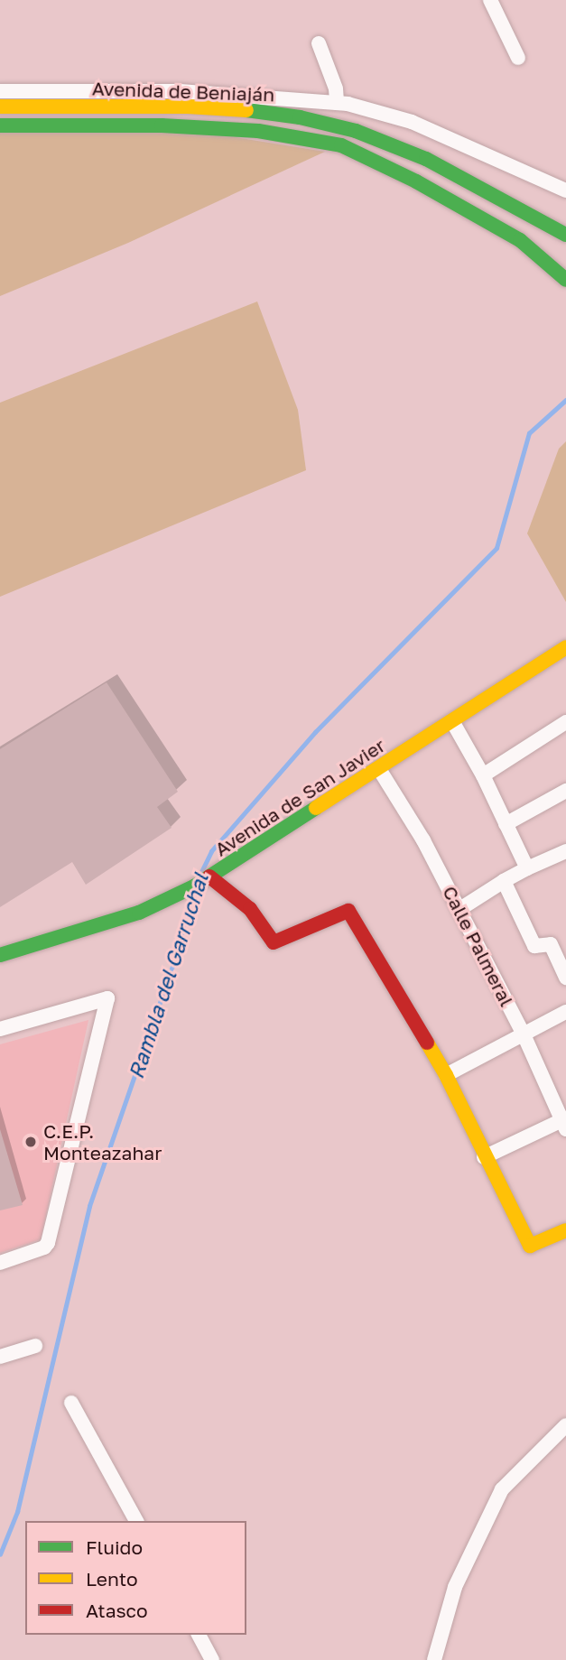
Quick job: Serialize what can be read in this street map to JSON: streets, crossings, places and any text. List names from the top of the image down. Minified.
{"streets":{"main road":["Avenida de Beniaján","Avenida de San Javier"],"street":["Calle Palmeral"]},"crossings":[["Avenida de San Javier","Calle Palmeral"]],"water":["Rambla del Garruchal"],"places":["C.E.P. Monteazahar"],"legend":["Fluido","Lento","Atasco"]}
